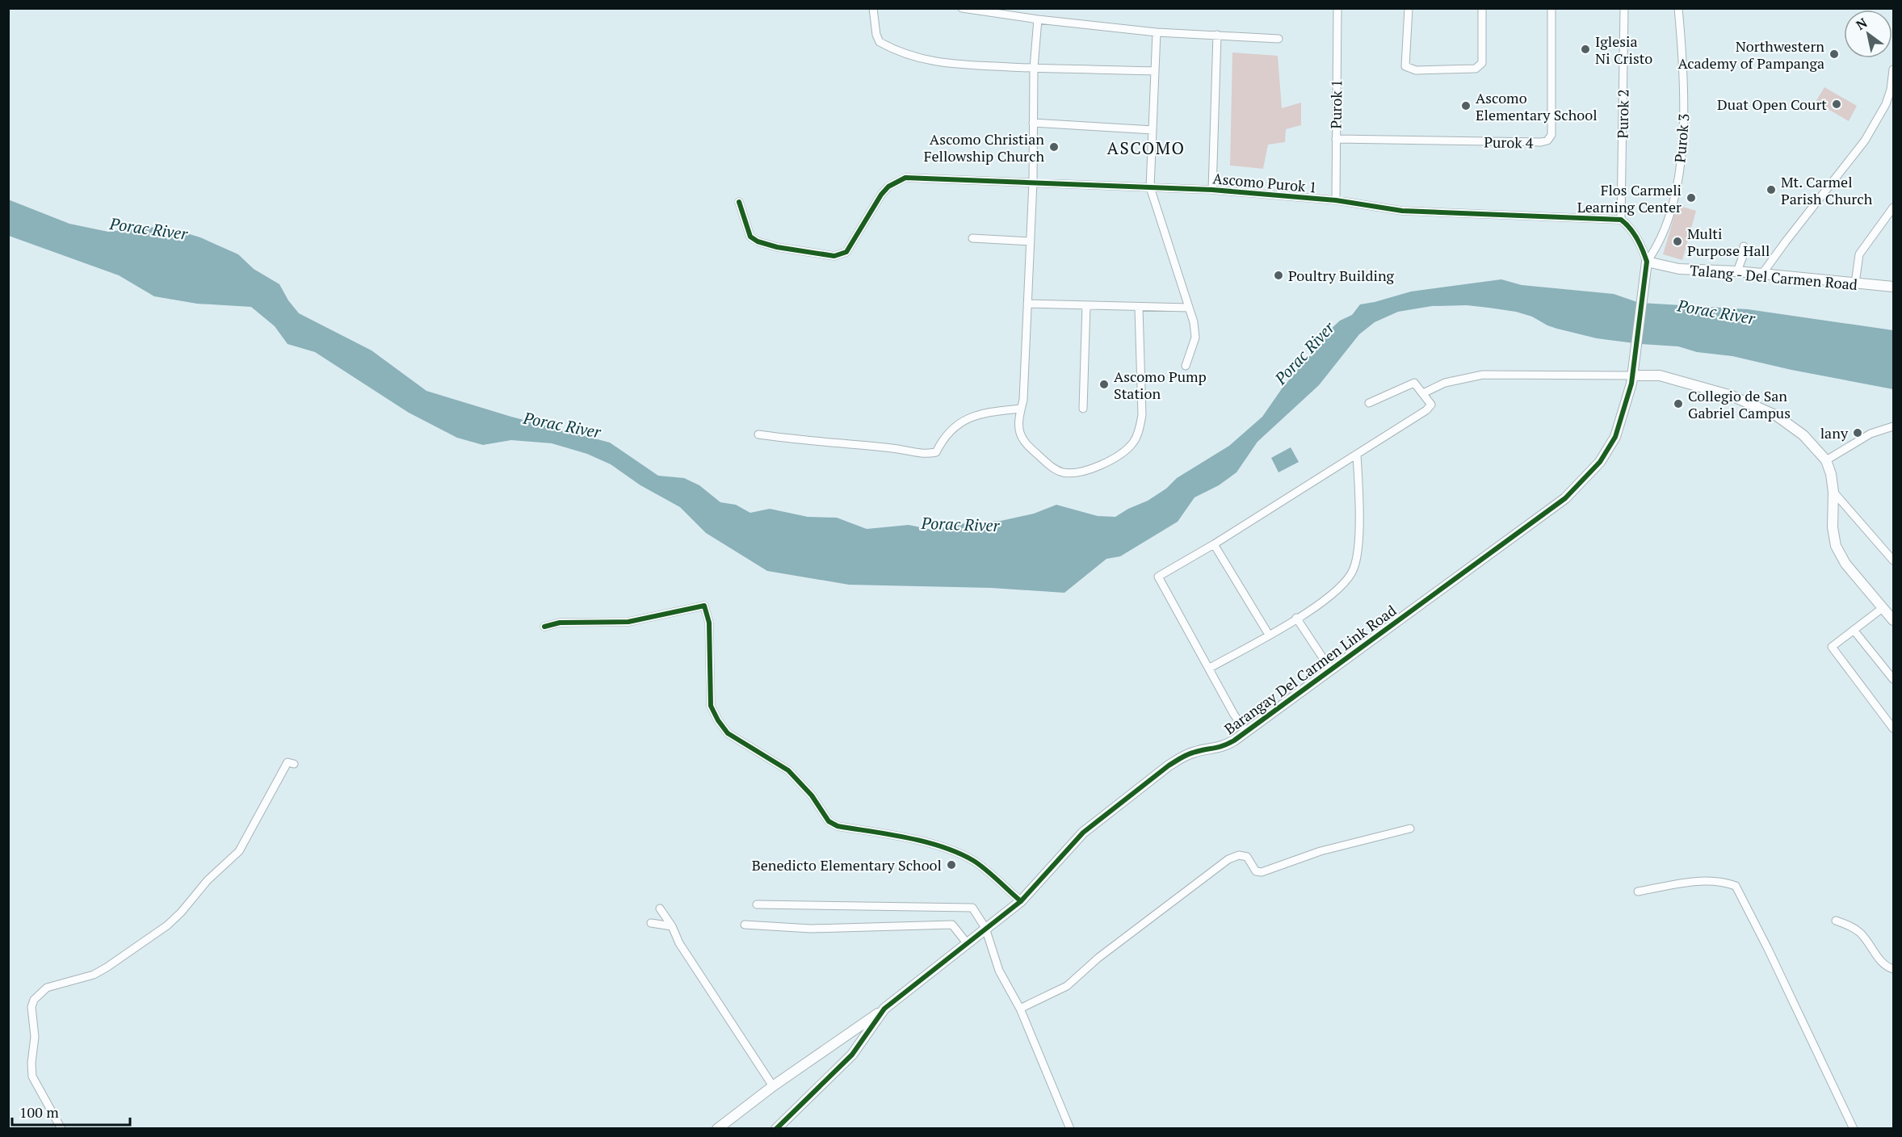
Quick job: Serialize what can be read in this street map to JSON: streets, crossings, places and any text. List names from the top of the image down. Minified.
{"streets":{"street":["Purok 1","Purok 2","Purok 3","Purok 4","Ascomo Purok 1","Talang - Del Carmen Road","Barangay Del Carmen Link Road"]},"crossings":[["Purok 1","Purok 4"],["Purok 1","Ascomo Purok 1"],["Purok 2","Ascomo Purok 1"],["Purok 3","Talang - Del Carmen Road"],["Purok 3","Barangay Del Carmen Link Road"],["Talang - Del Carmen Road","Barangay Del Carmen Link Road"]],"districts":["ASCOMO"],"water":["Porac River"],"places":["Iglesia Ni Cristo","Northwestern Academy of Pampanga","Duat Open Court","Ascomo Elementary School","Ascomo Christian Fellowship Church","Mt. Carmel Parish Church","Flos Carmeli Learning Center","Multi Purpose Hall","Poultry Building","Ascomo Pump Station","Collegio de San Gabriel Campus","lany","Benedicto Elementary School"],"scale_bar":"100 m","north":"top left"}
